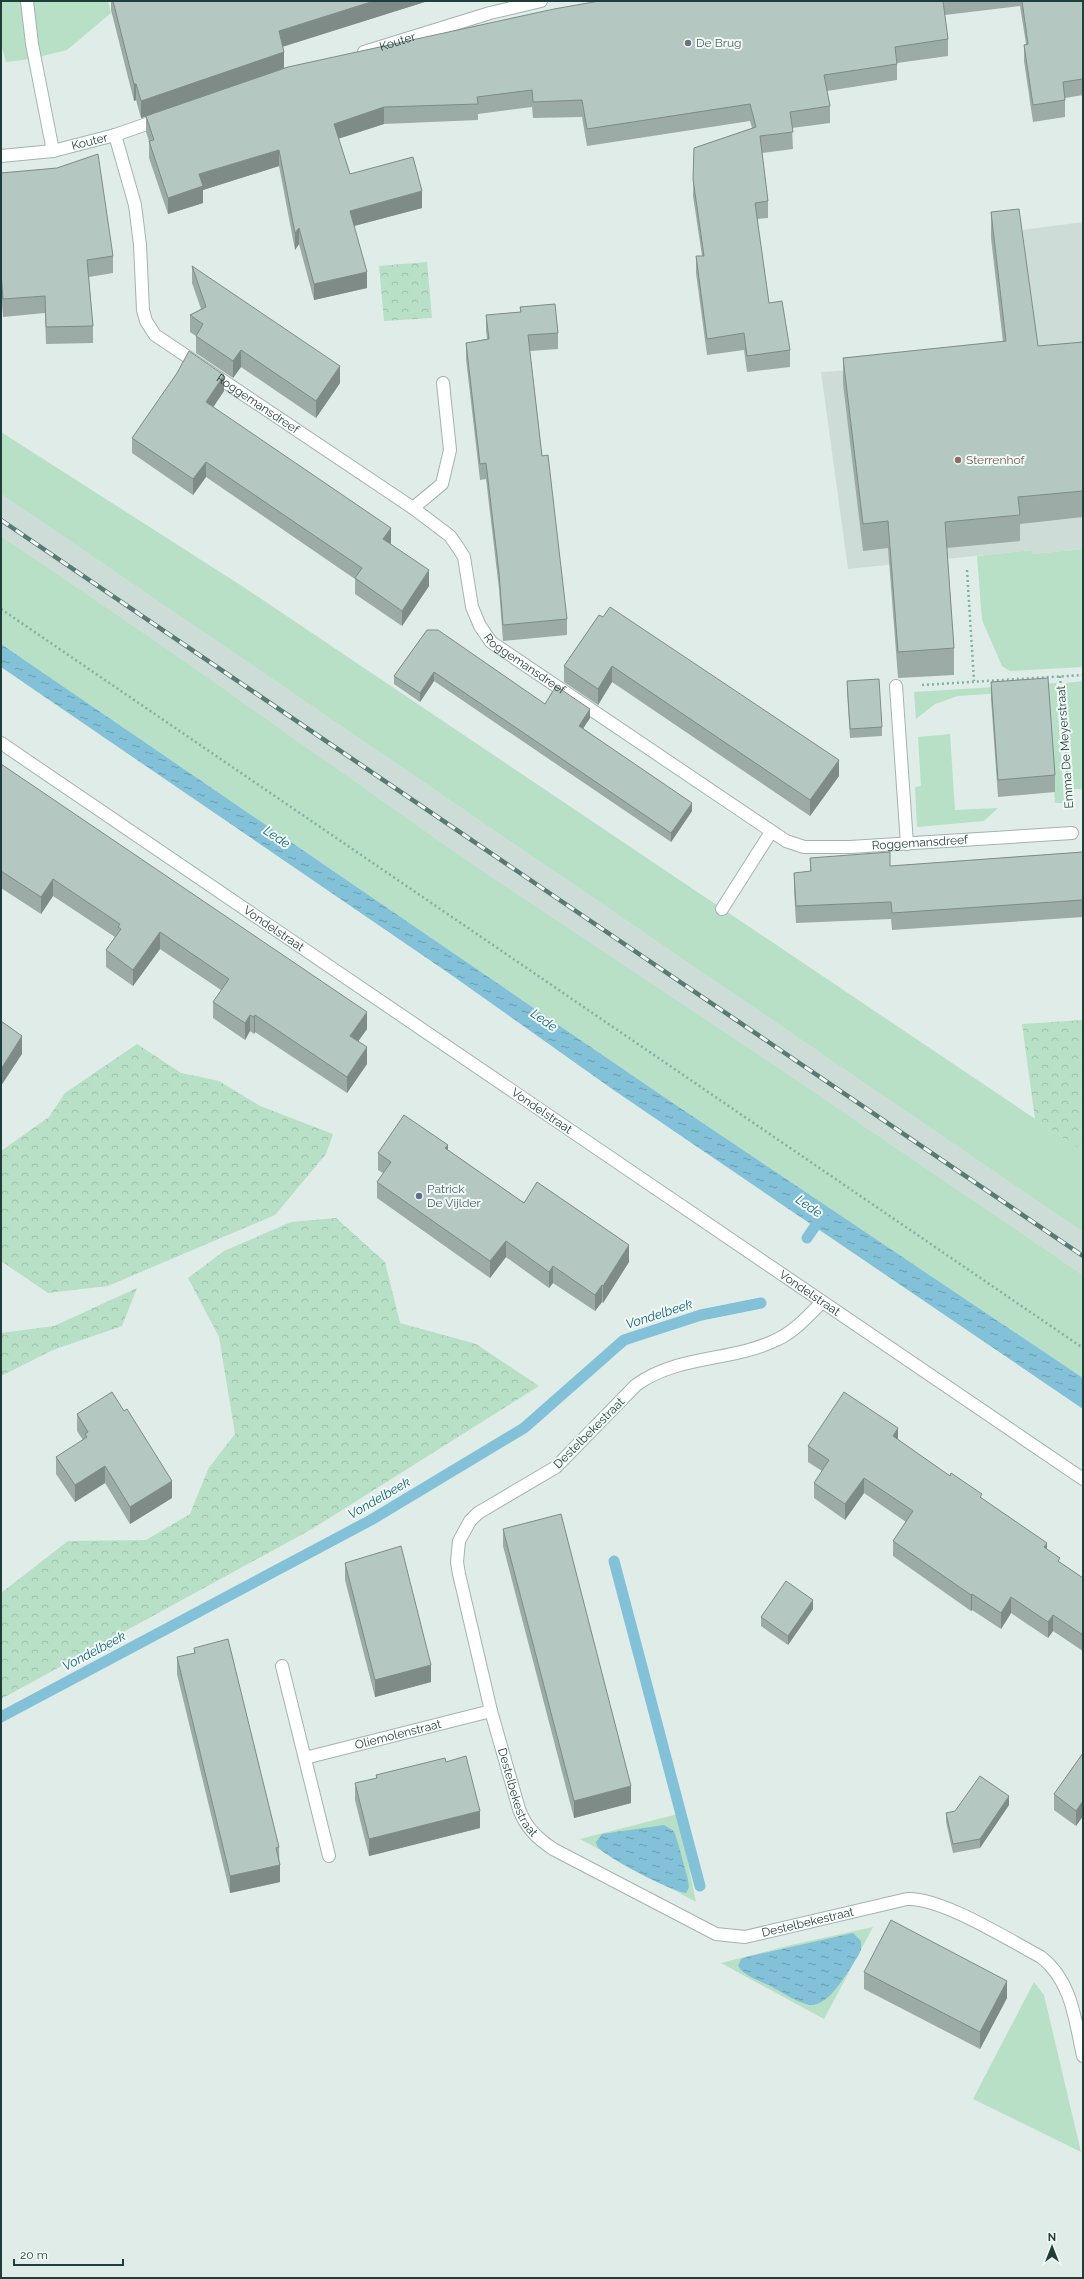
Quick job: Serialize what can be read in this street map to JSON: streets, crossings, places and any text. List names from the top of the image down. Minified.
{"streets":{"street":["Kouter","Roggemansdreef","Vondelstraat","Destelbekestraat","Oliemolenstraat"],"path":["Emma De Meyerstraat"]},"crossings":[["Kouter","Roggemansdreef"],["Roggemansdreef","Emma De Meyerstraat"],["Vondelstraat","Destelbekestraat"],["Destelbekestraat","Oliemolenstraat"]],"water":["Lede","Vondelbeek"],"places":["De Brug","Sterrenhof","Patrick De Vijlder"],"scale_bar":"20 m","north":"top"}
